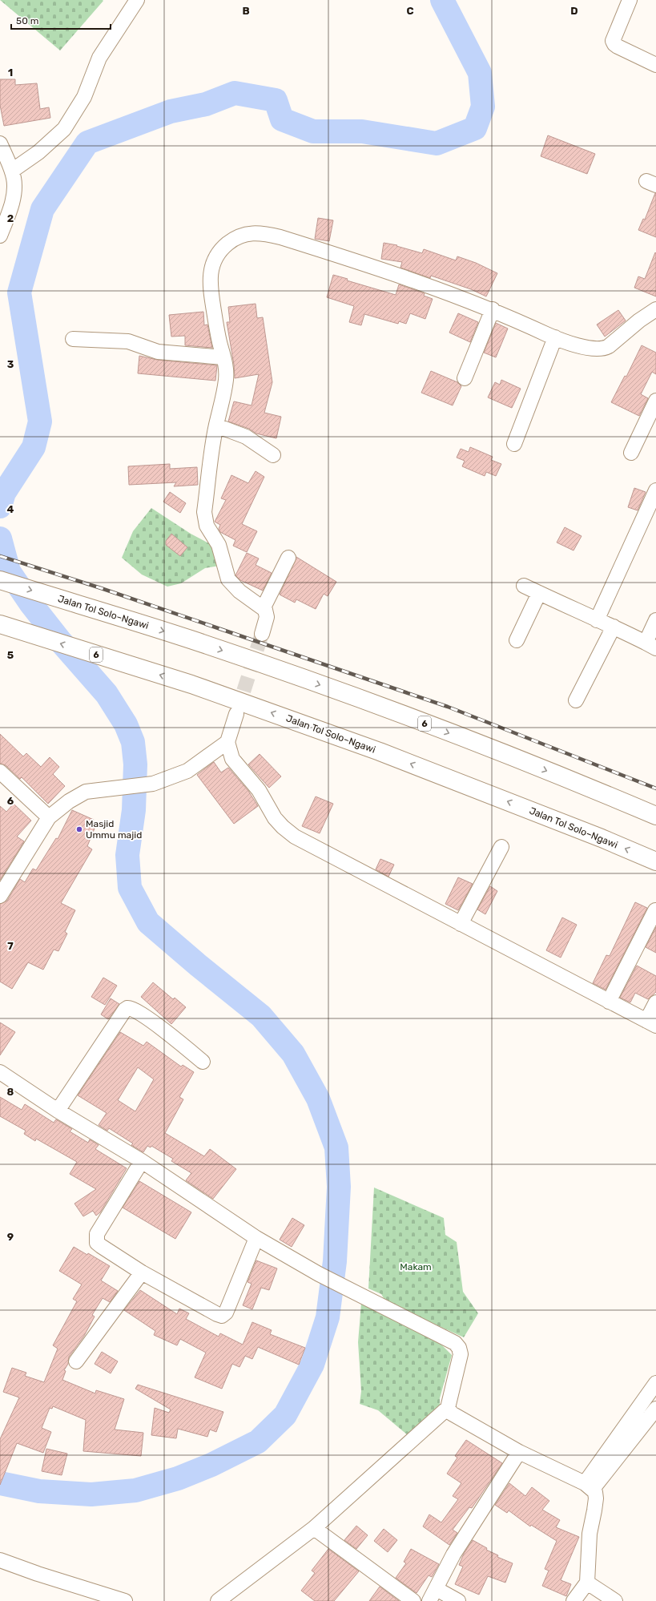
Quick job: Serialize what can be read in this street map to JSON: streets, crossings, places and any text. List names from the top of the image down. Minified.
{"streets":{"highway":["Jalan Tol Solo–Ngawi","6"]},"parks":["Makam"],"places":["Masjid Ummu majid"],"scale_bar":"50 m","grid":{"columns":["B","C","D"],"rows":["1","2","3","4","5","6","7","8","9"]}}
